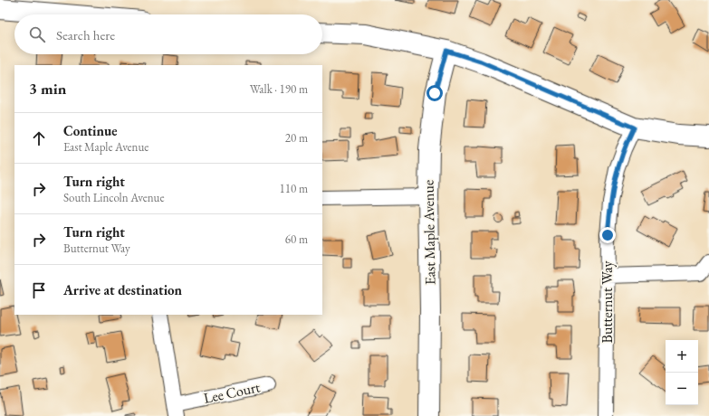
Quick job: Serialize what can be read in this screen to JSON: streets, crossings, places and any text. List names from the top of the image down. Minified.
{"streets":{"main road":["East Maple Avenue"],"street":["Butternut Way","Lee Court"]},"page":{"search":"Search here","heading":["3 min","Walk · 190 m"],"list":[["Continue","East Maple Avenue","20 m"],["Turn right","South Lincoln Avenue","110 m"],["Turn right","Butternut Way","60 m"],"Arrive at destination"],"map_buttons":["+","−"]}}
